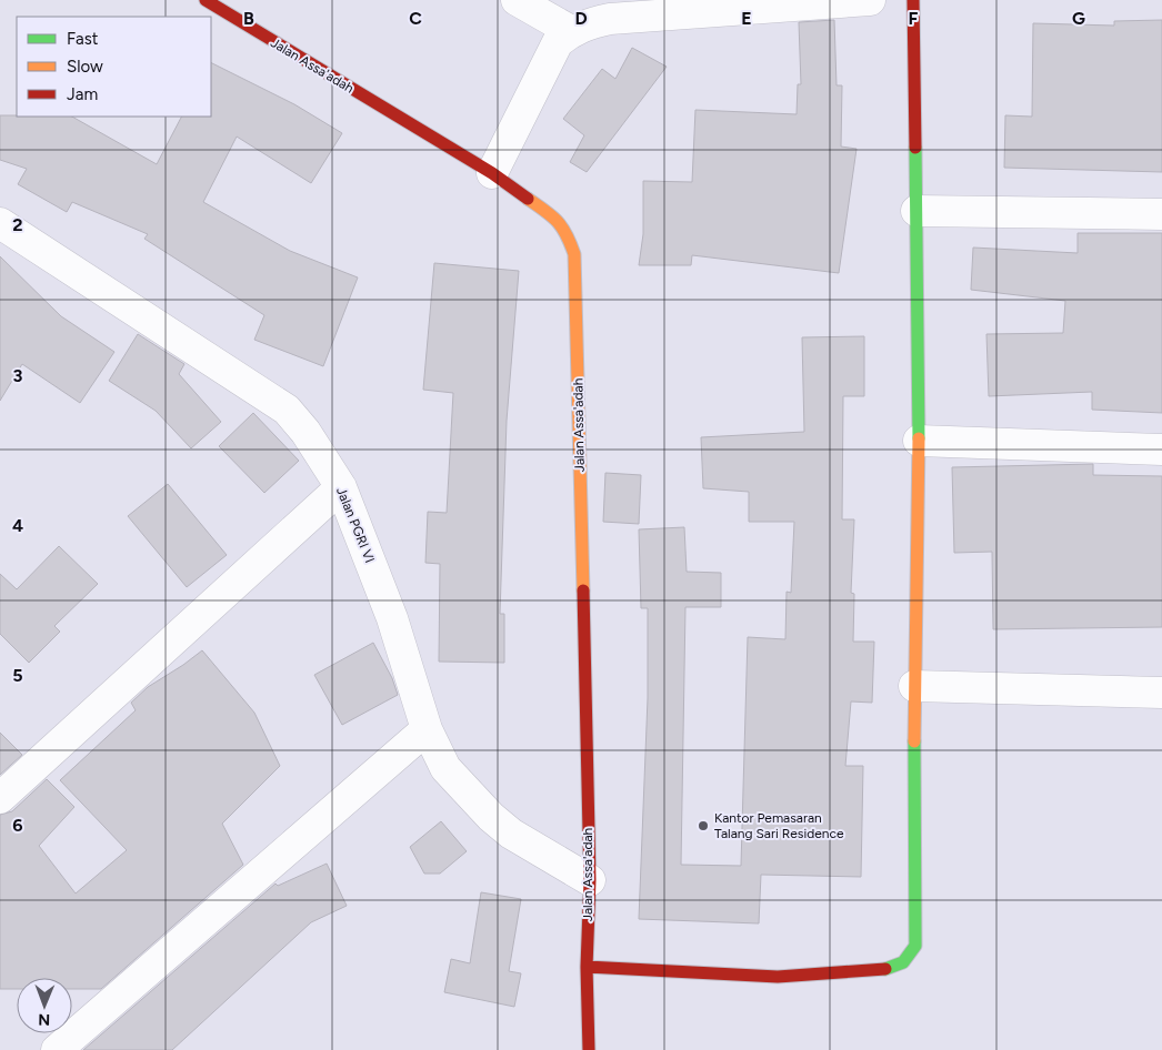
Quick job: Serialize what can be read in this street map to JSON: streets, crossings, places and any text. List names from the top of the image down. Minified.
{"streets":{"street":["Jalan Assa'adah","Jalan PGRI VI"]},"crossings":[["Jalan Assa'adah","Jalan PGRI VI"]],"places":["Kantor Pemasaran Talang Sari Residence"],"legend":["Fast","Slow","Jam"],"north":"bottom","grid":{"columns":["B","C","D","E","F","G"],"rows":["2","3","4","5","6"]}}
